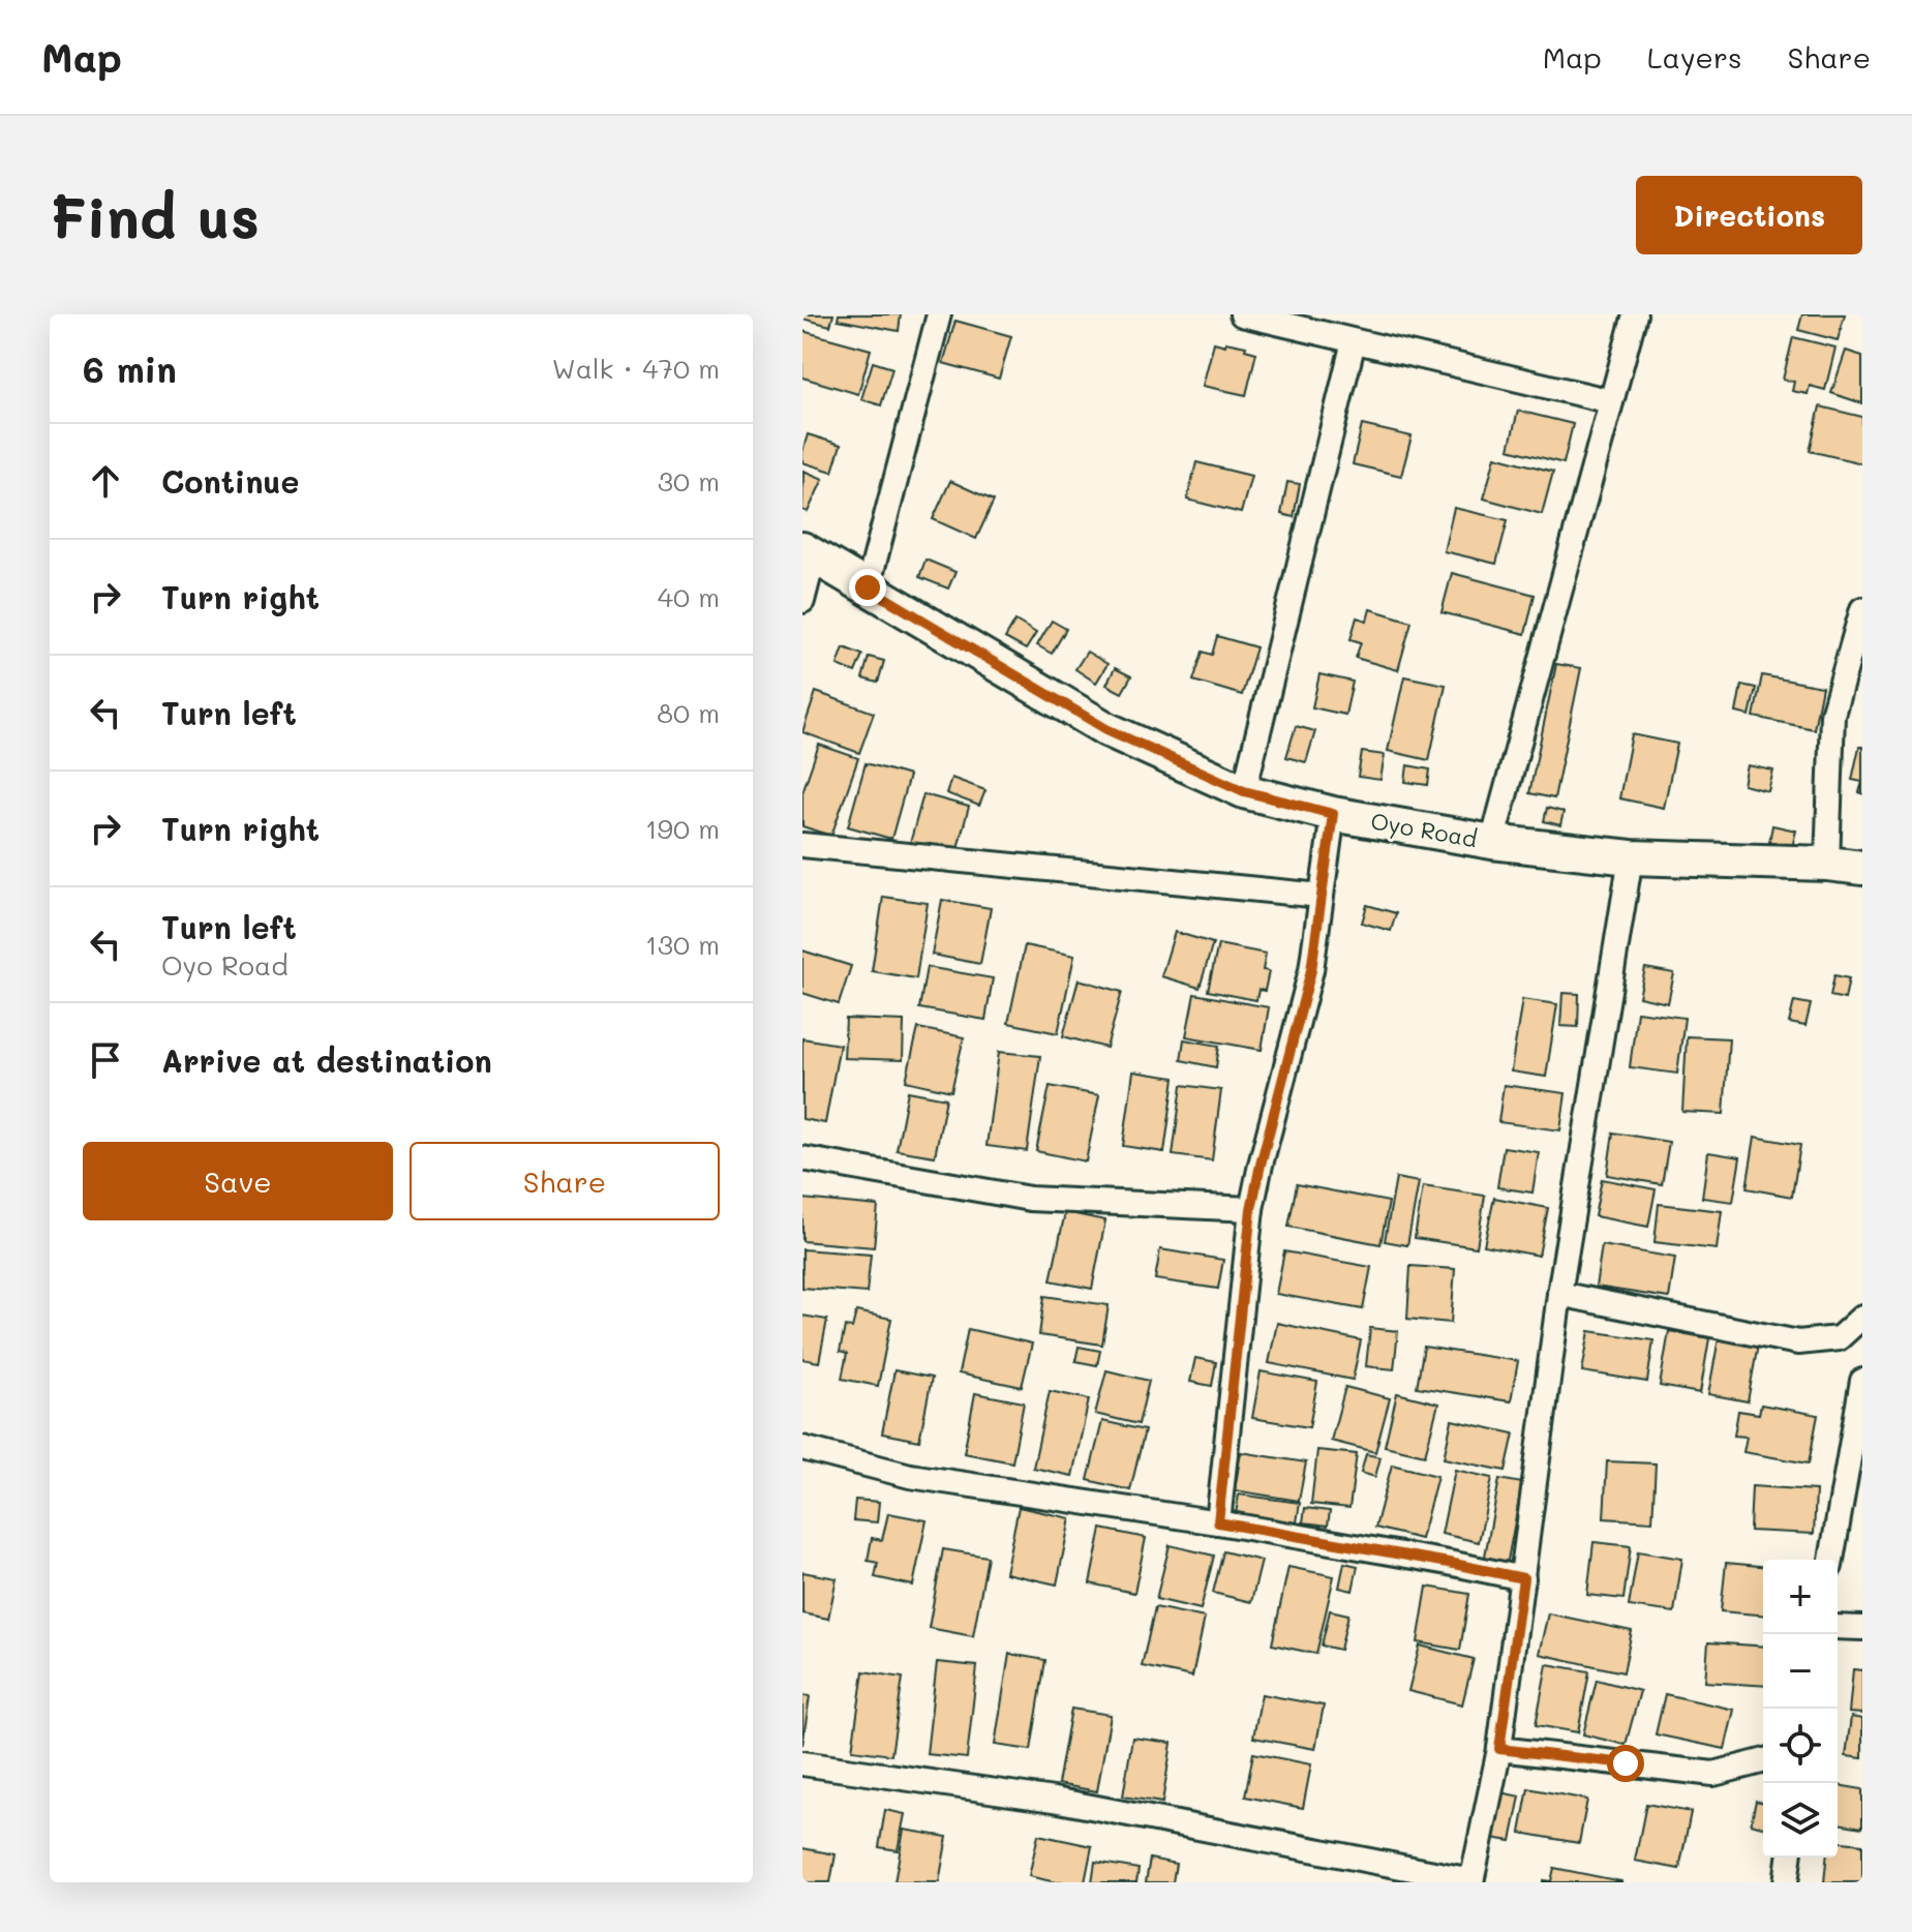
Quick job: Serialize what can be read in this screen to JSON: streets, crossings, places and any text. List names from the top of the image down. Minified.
{"streets":{"street":["Oyo Road"]},"page":{"header":"Map","nav":["Map","Layers","Share"],"buttons":["Directions",["Save","Share"]],"title":"Find us","heading":["6 min","Walk · 470 m"],"list":[["Continue","30 m"],["Turn right","40 m"],["Turn left","80 m"],["Turn right","190 m"],["Turn left","Oyo Road","130 m"],"Arrive at destination"],"map_buttons":["+","−"]}}
